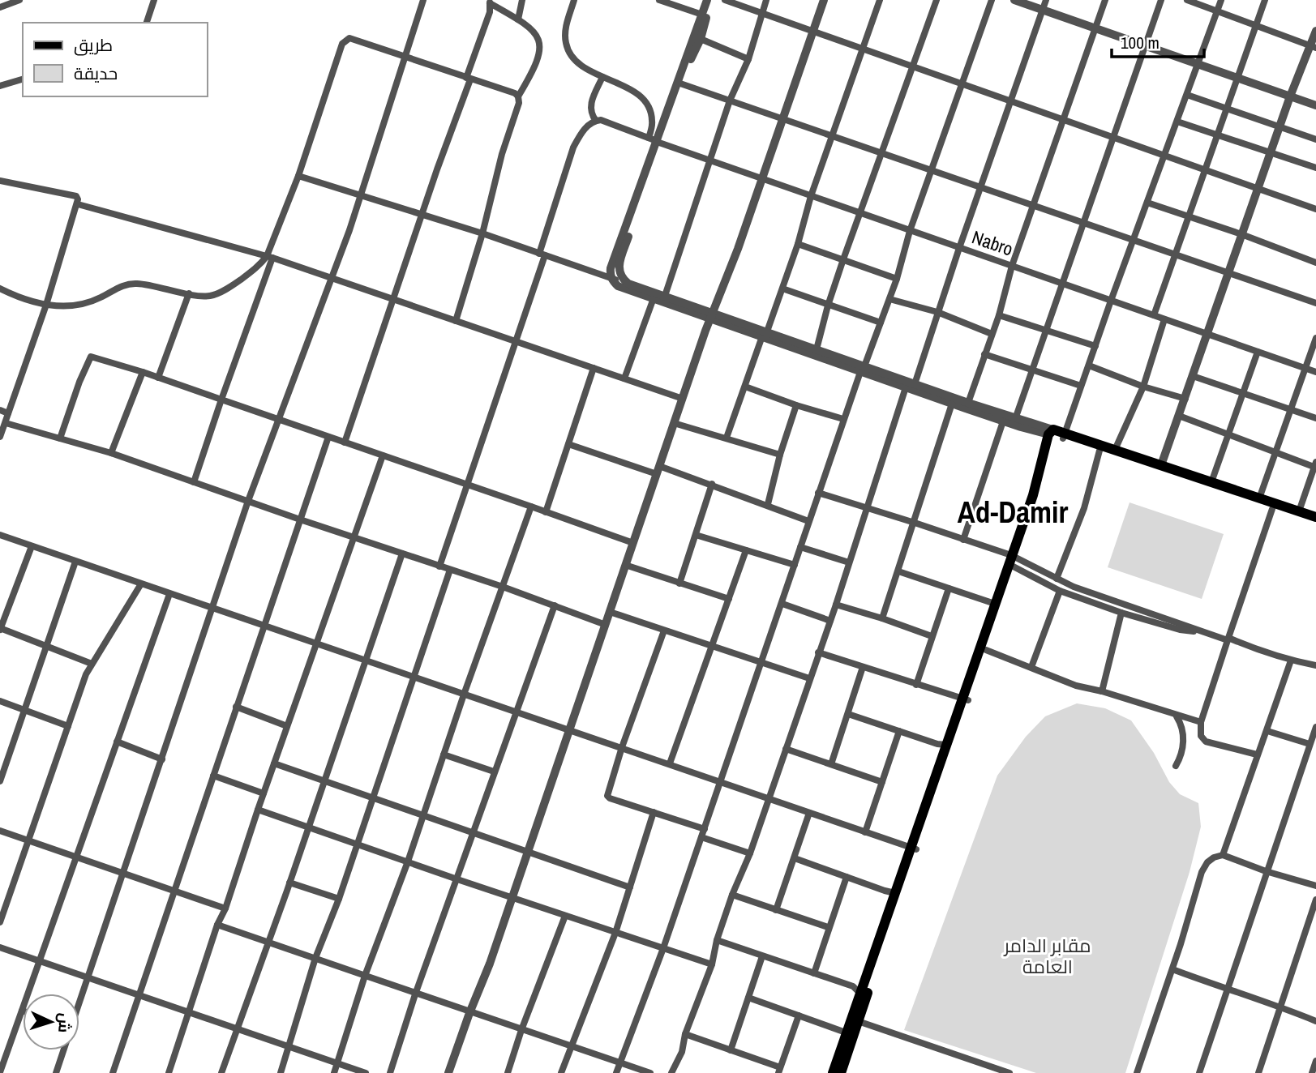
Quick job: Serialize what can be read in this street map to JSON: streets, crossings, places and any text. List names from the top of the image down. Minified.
{"streets":{"street":["Nabro"]},"districts":["Ad-Damir"],"parks":["مقابر الدامر العامة"],"legend":["طريق","حديقة"],"scale_bar":"100 m","north":"right"}
